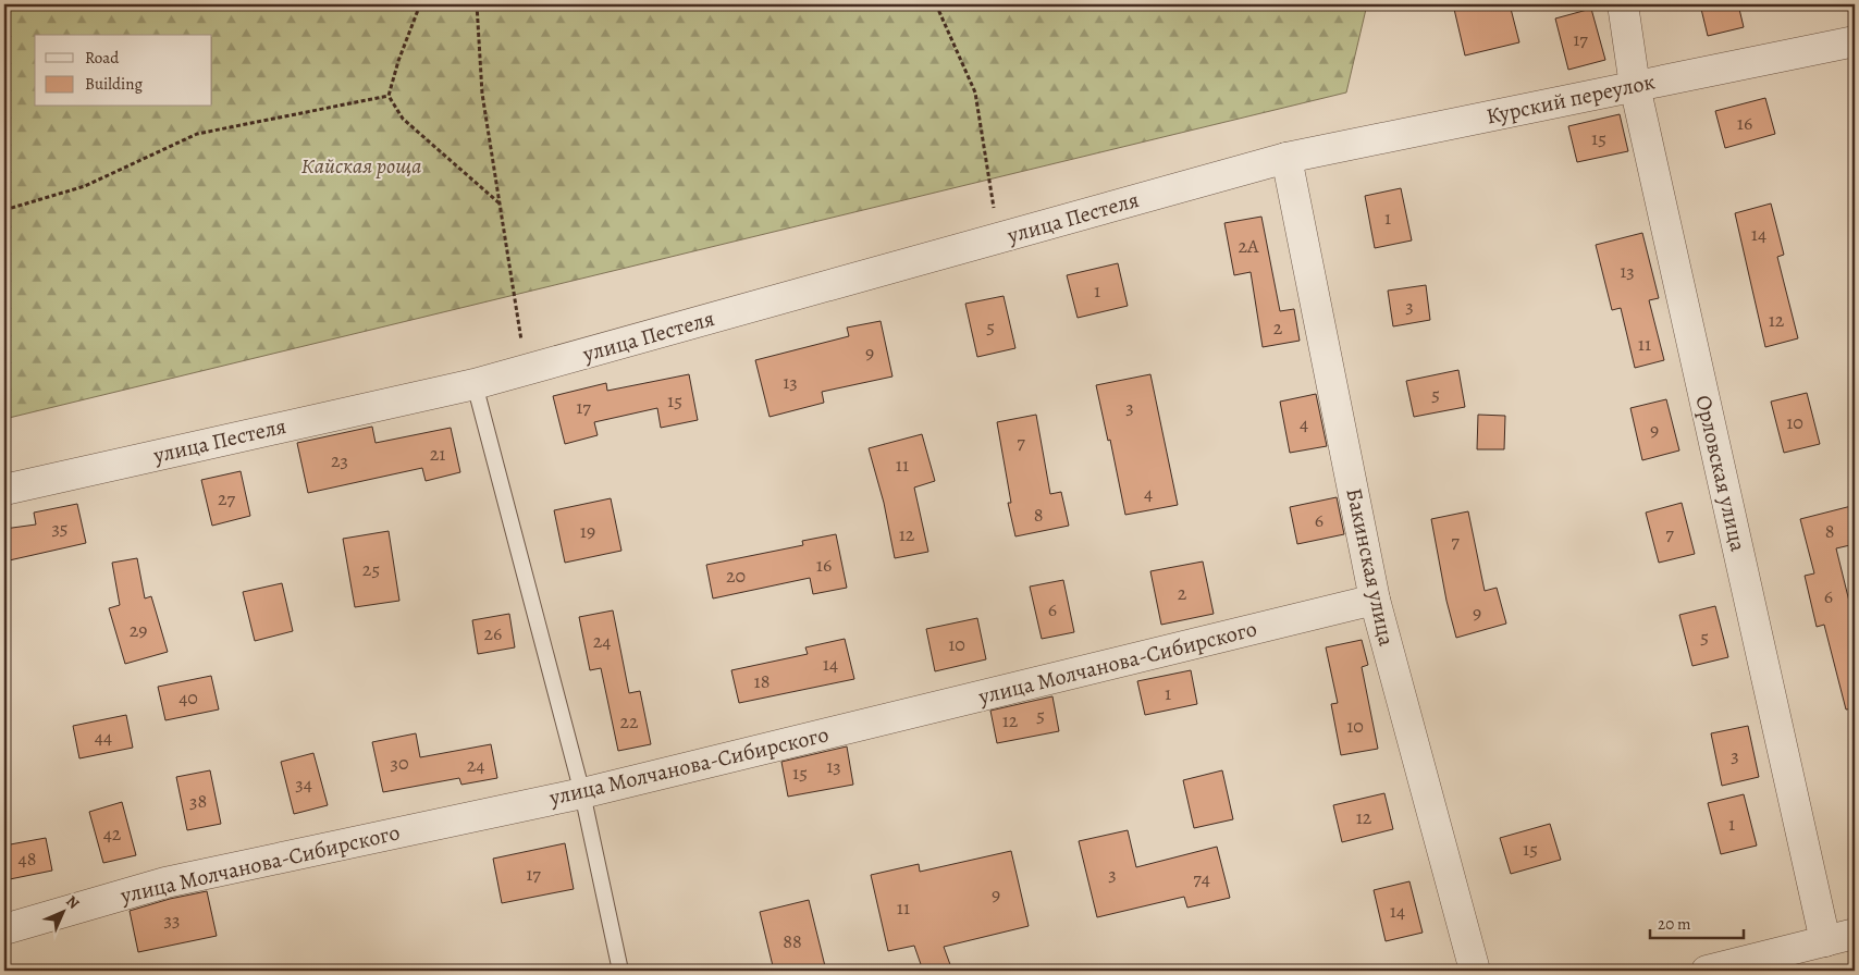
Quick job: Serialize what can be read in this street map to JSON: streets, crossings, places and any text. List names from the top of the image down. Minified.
{"streets":{"street":["Курский переулок","улица Пестеля","Орловская улица","Бакинская улица","улица Молчанова-Сибирского"]},"crossings":[["Курский переулок","улица Пестеля"],["Курский переулок","Орловская улица"],["Курский переулок","Бакинская улица"],["улица Пестеля","Бакинская улица"],["Бакинская улица","улица Молчанова-Сибирского"]],"parks":["Кайская роща"],"house_numbers":["17","16","15","1","14","2А","13","1","3","12","5","2","11","9","13","5","15","17","3","10","4","9","7","21","23","11","4","27","8","6","35","19","8","7","12","7","16","25","20","2","6","6","9","29","26","5","24","10","14","18","1","40","5","12","22","10","44","3","30","24","13","15","34","38","12","1","42","15","48","17","3","74","9","11","14","33","88"],"legend":["Road","Building"],"scale_bar":"20 m","north":"top right"}
